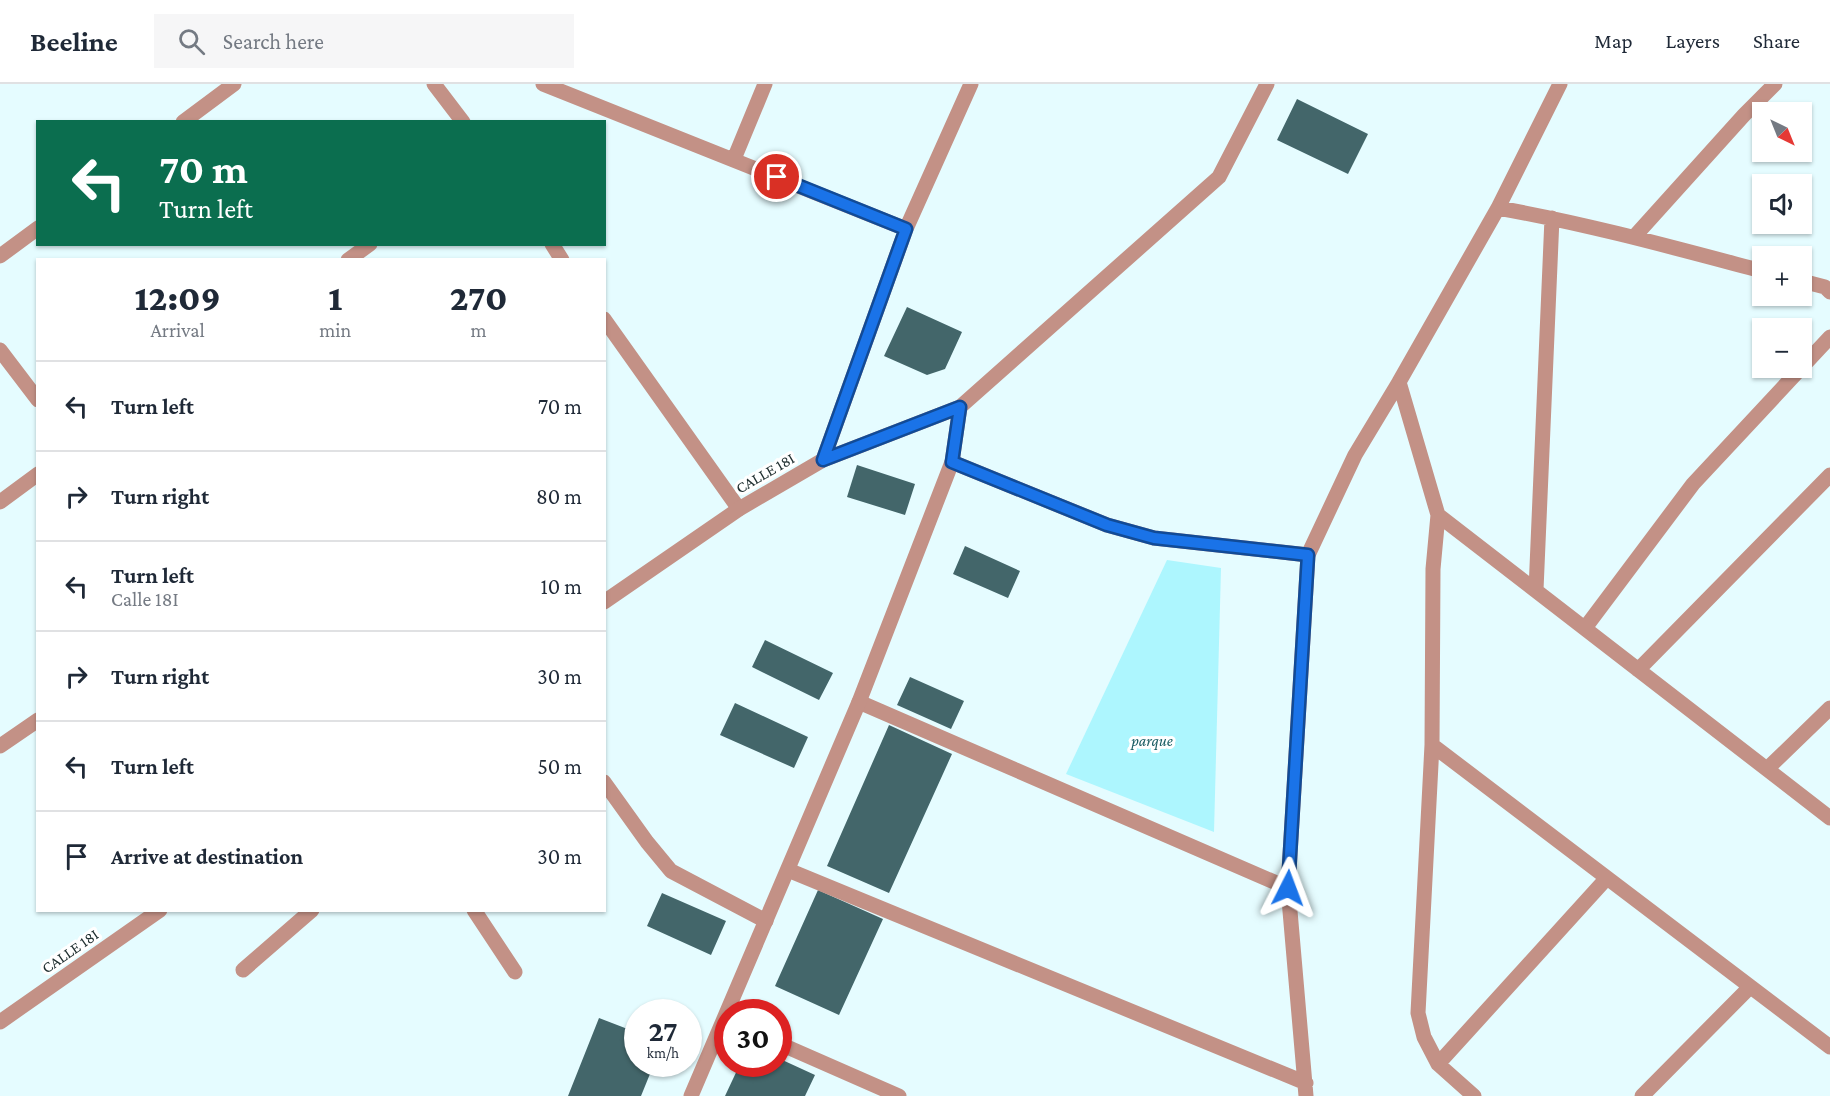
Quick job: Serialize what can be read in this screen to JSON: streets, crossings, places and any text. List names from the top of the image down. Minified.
{"streets":{"street":["CALLE 18I"]},"parks":["parque"],"north":"bottom right","page":{"header":"Beeline","search":"Search here","nav":["Map","Layers","Share"],"map_buttons":["+","−"],"turn":["70 m","Turn left"],"eta":["12:09","Arrival","1","min","270","m"],"list":[{"name":"Turn left","value":"70 m"},{"name":"Turn right","value":"80 m"},{"name":"Turn left","note":"Calle 18I","value":"10 m"},{"name":"Turn right","value":"30 m"},{"name":"Turn left","value":"50 m"},{"name":"Arrive at destination","value":"30 m"}],"speed":"27 km/h","limit":"30"}}
